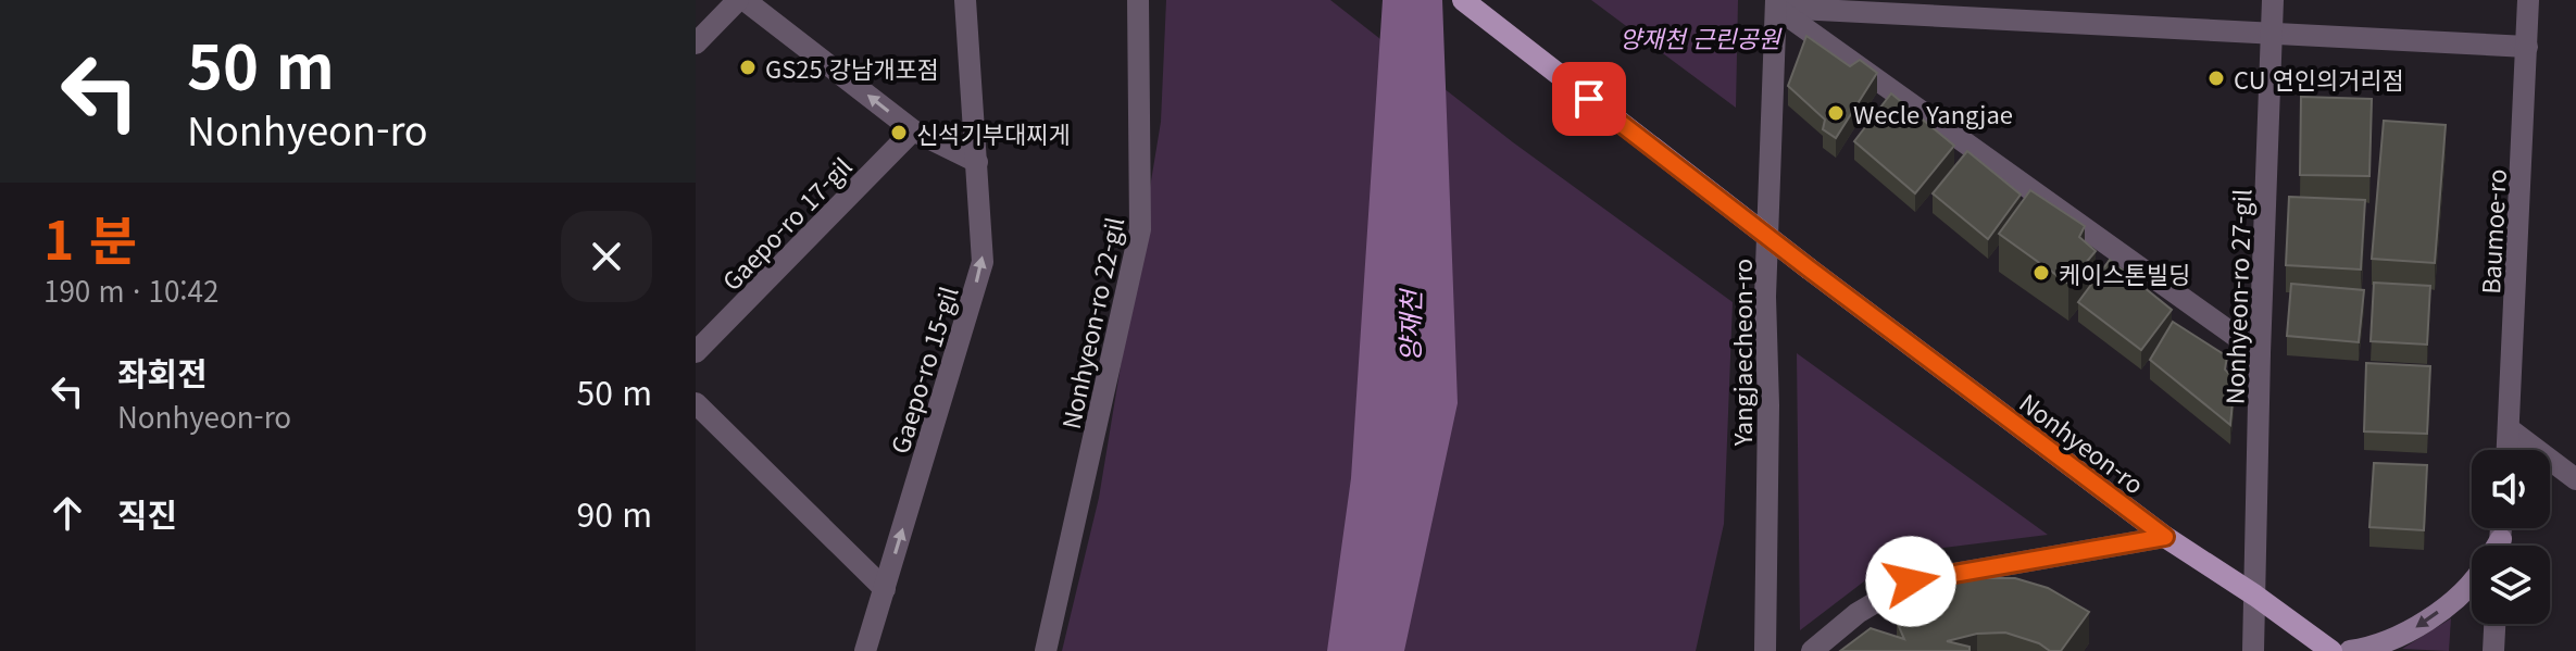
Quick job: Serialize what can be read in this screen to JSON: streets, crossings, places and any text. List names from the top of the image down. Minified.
{"streets":{"main road":["Nonhyeon-ro"],"street":["Gaepo-ro 17-gil","Baumoe-ro","Nonhyeon-ro 27-gil","Nonhyeon-ro 22-gil","Yangjaecheon-ro","Gaepo-ro 15-gil"]},"crossings":[["Nonhyeon-ro 27-gil","Nonhyeon-ro"]],"one_way":["Gaepo-ro 15-gil"],"water":["양재천"],"parks":["양재천 근린공원"],"places":["GS25 강남개포점","CU 연인의거리점","Wecle Yangjae","신석기부대찌게","케이스톤빌딩"],"page":{"turn":["50 m","Nonhyeon-ro"],"heading":["1 분","190 m · 10:42"],"list":[{"name":"좌회전","note":"Nonhyeon-ro","value":"50 m"},{"name":"직진","value":"90 m"}]}}
